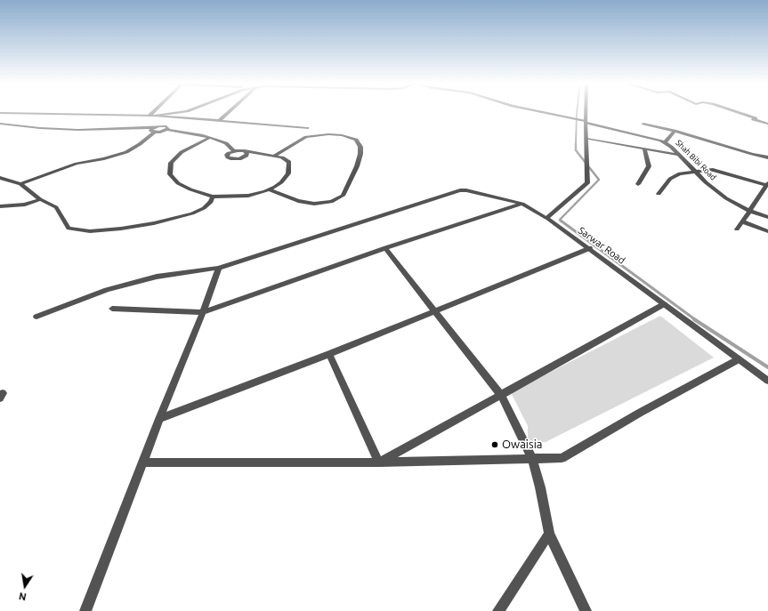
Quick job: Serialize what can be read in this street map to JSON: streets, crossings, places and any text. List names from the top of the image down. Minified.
{"streets":{"street":["Shah Bibi Road","Sarwar Road"]},"places":["Owaisia"],"north":"bottom"}
